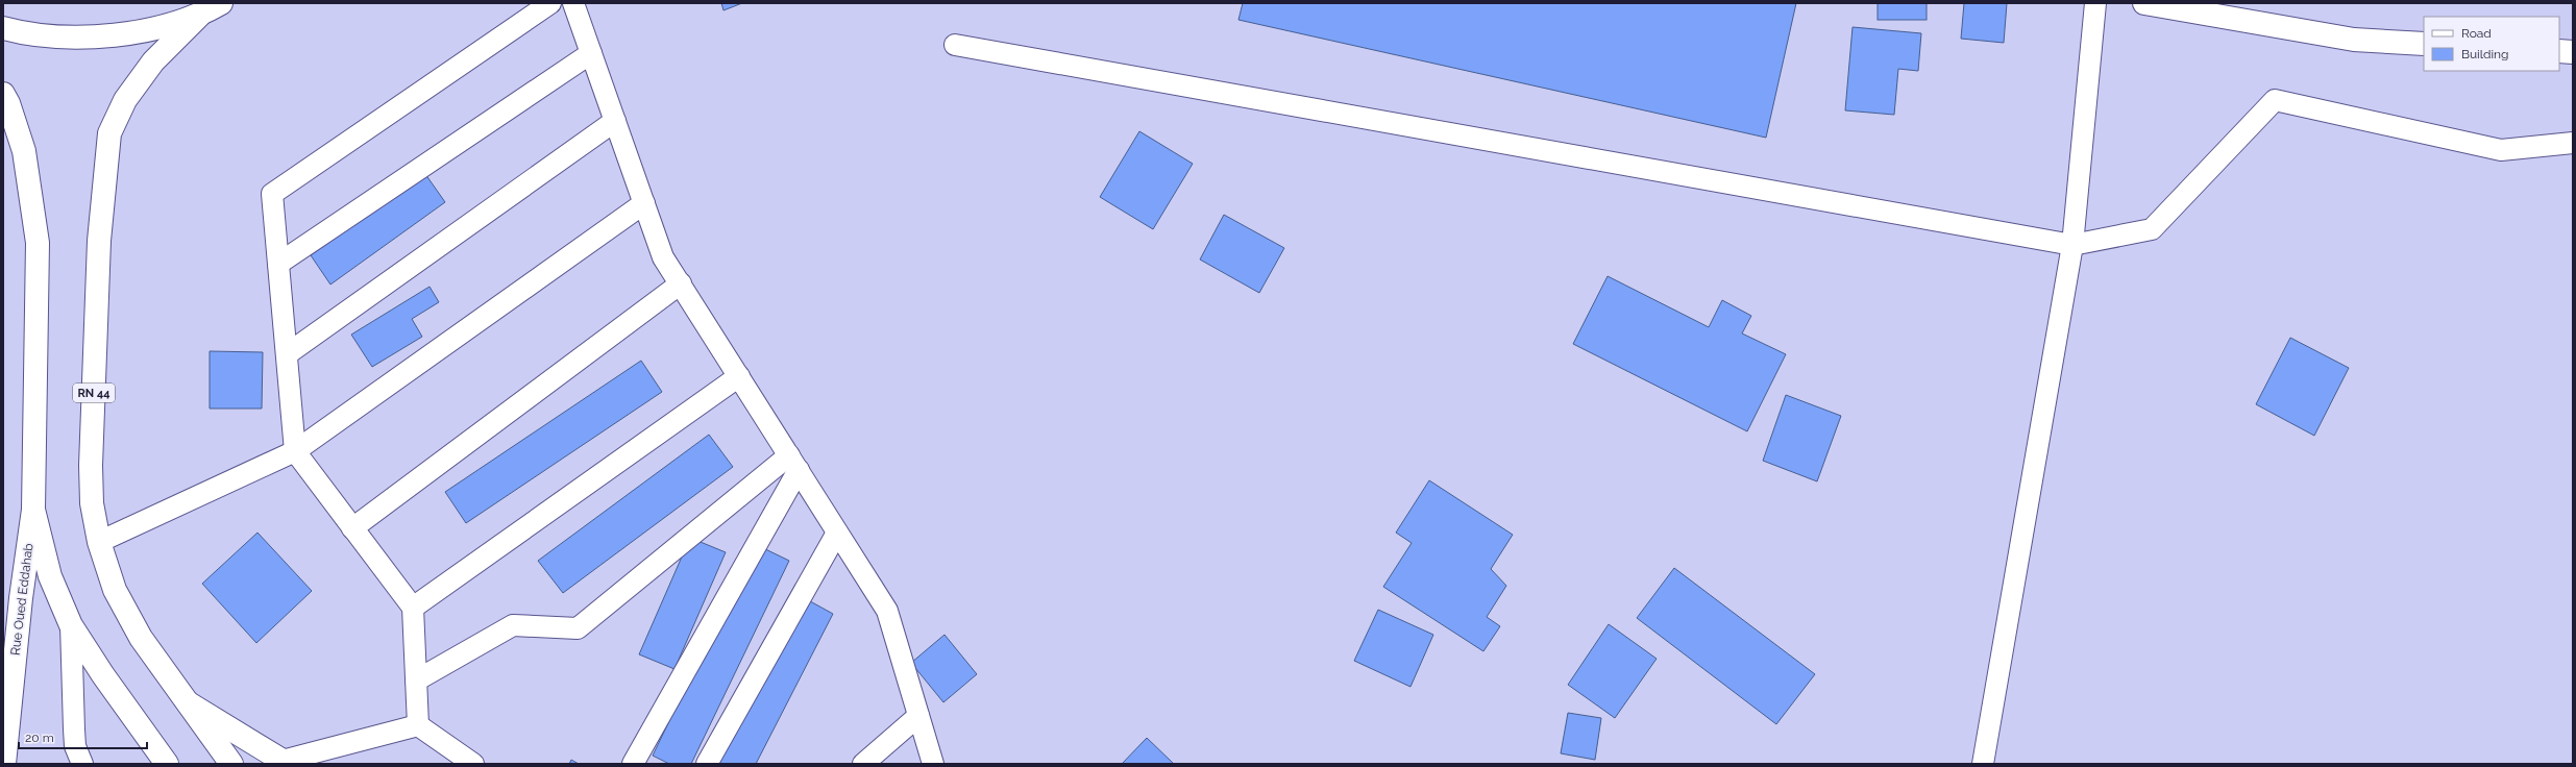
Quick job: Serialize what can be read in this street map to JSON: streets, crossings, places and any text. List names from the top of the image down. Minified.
{"streets":{"main road":["RN 44","Rue Oued Eddahab"]},"legend":["Road","Building"],"scale_bar":"20 m"}
